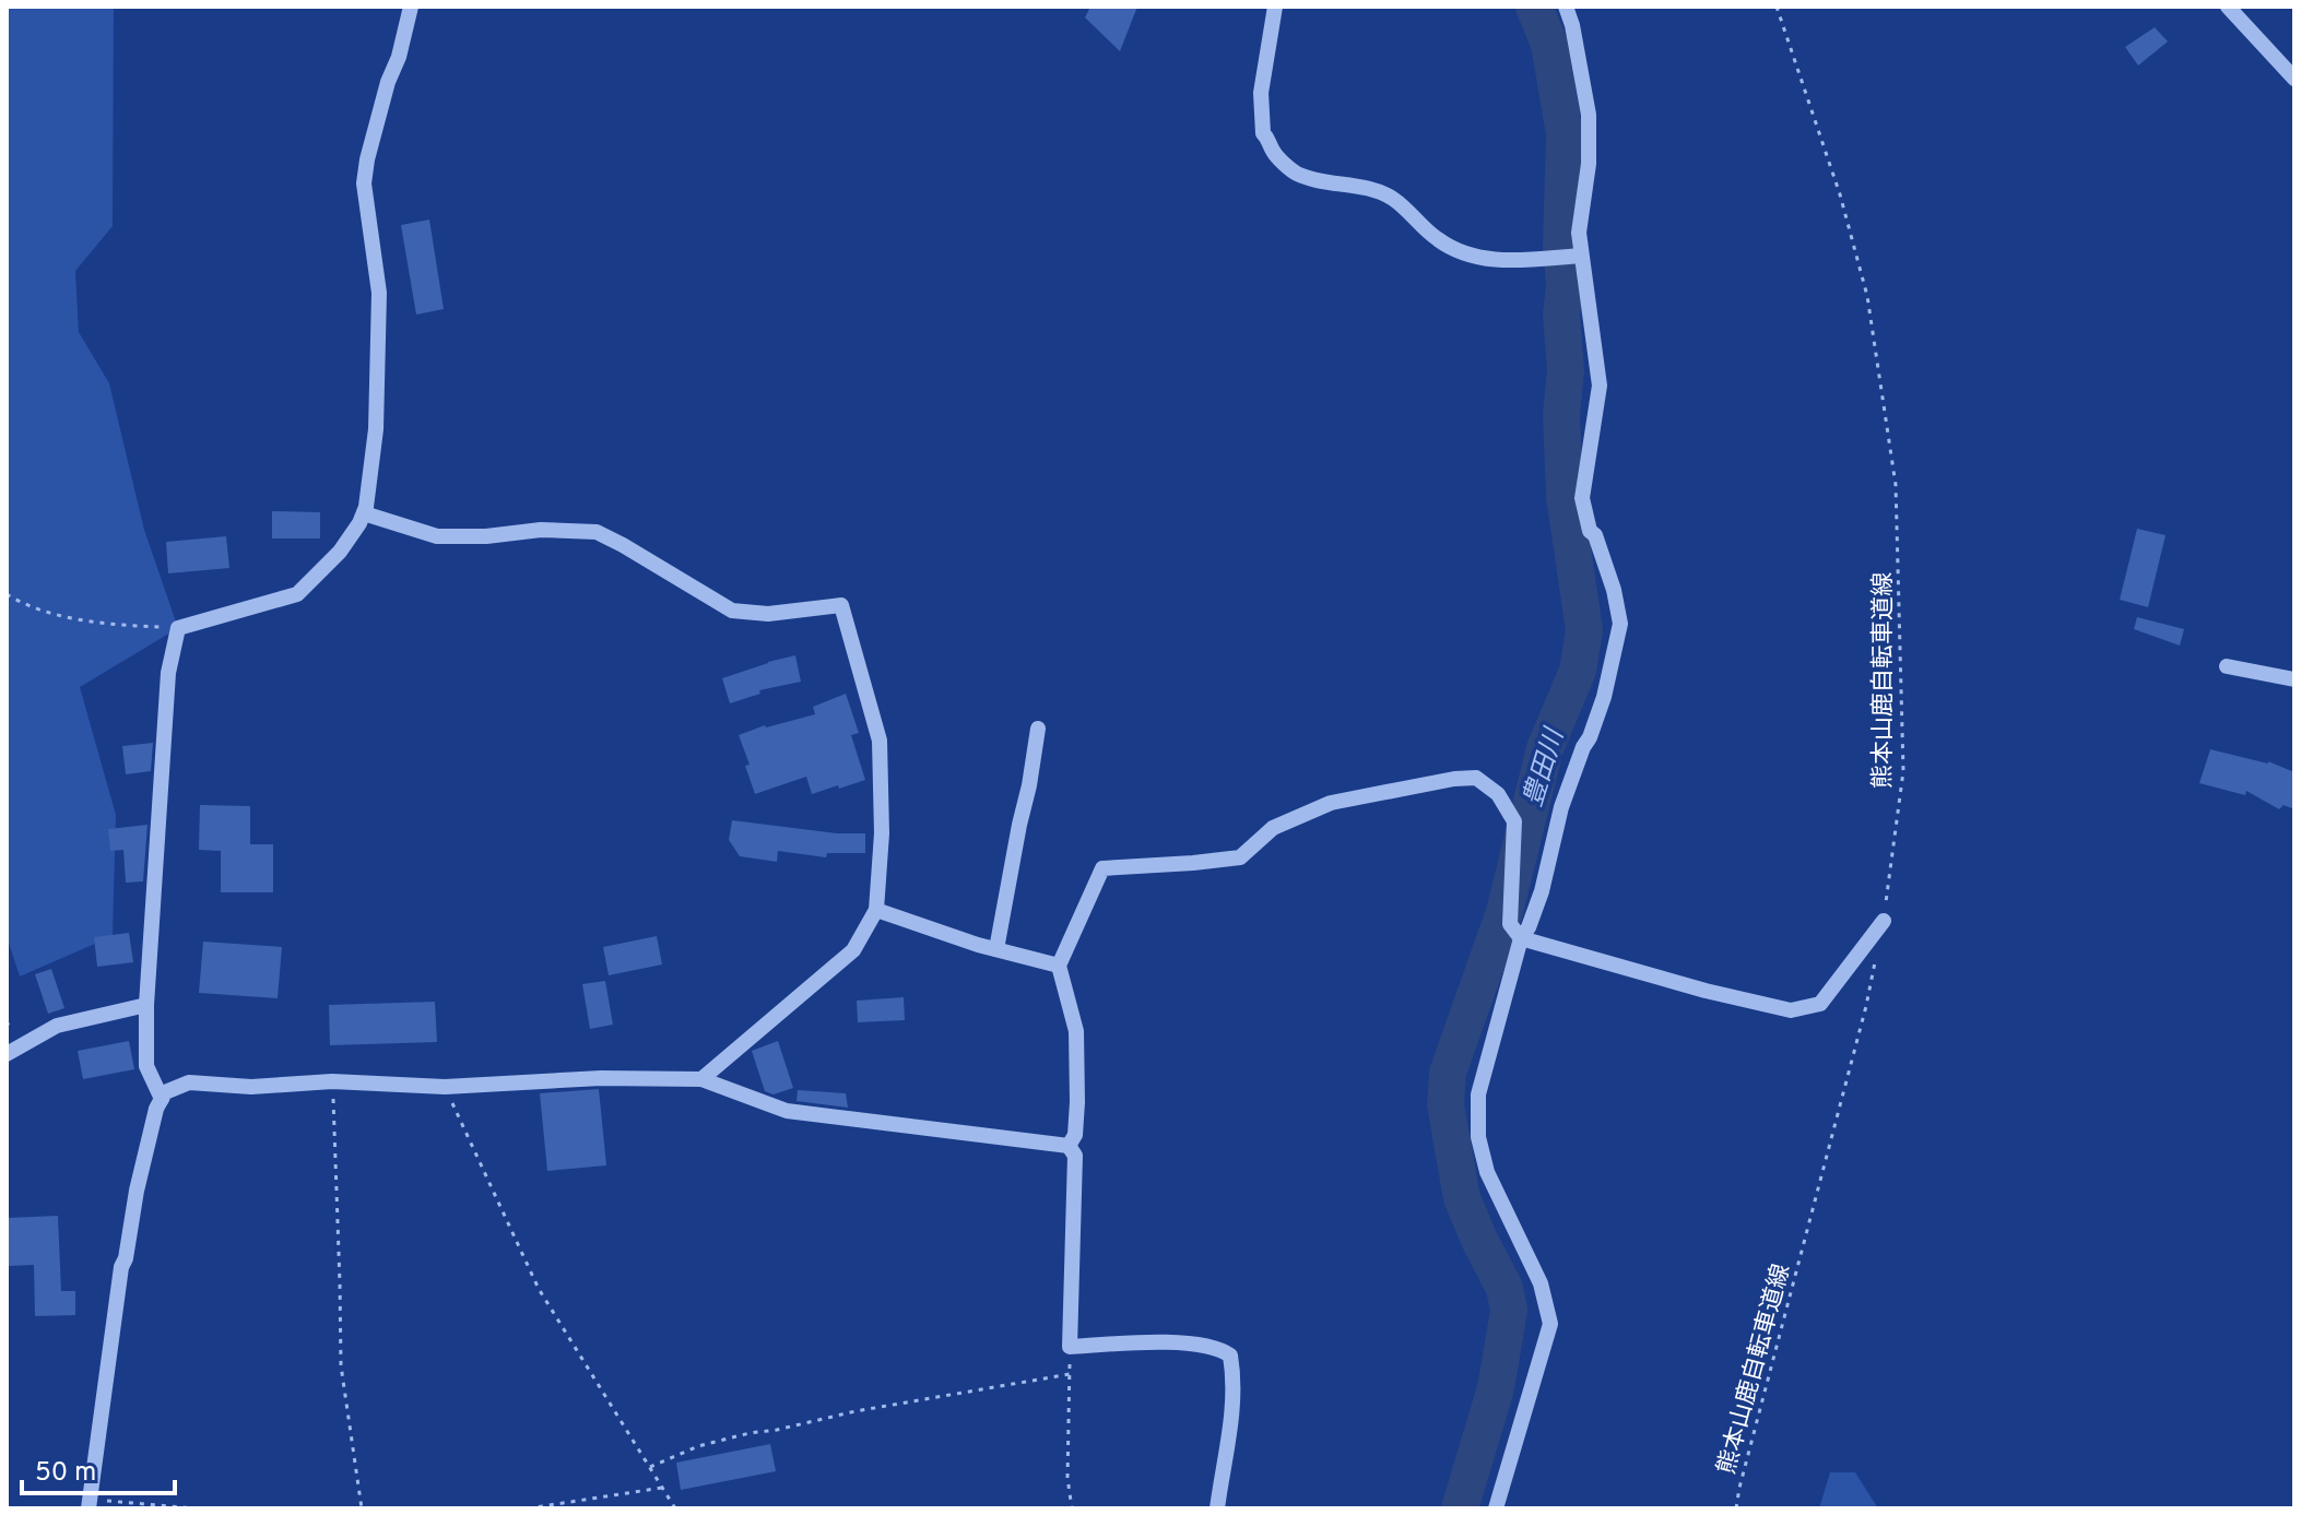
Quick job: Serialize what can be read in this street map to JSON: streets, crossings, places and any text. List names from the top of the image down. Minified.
{"streets":{"path":["熊本山鹿自転車道線"]},"water":["豊田川"],"scale_bar":"50 m"}
